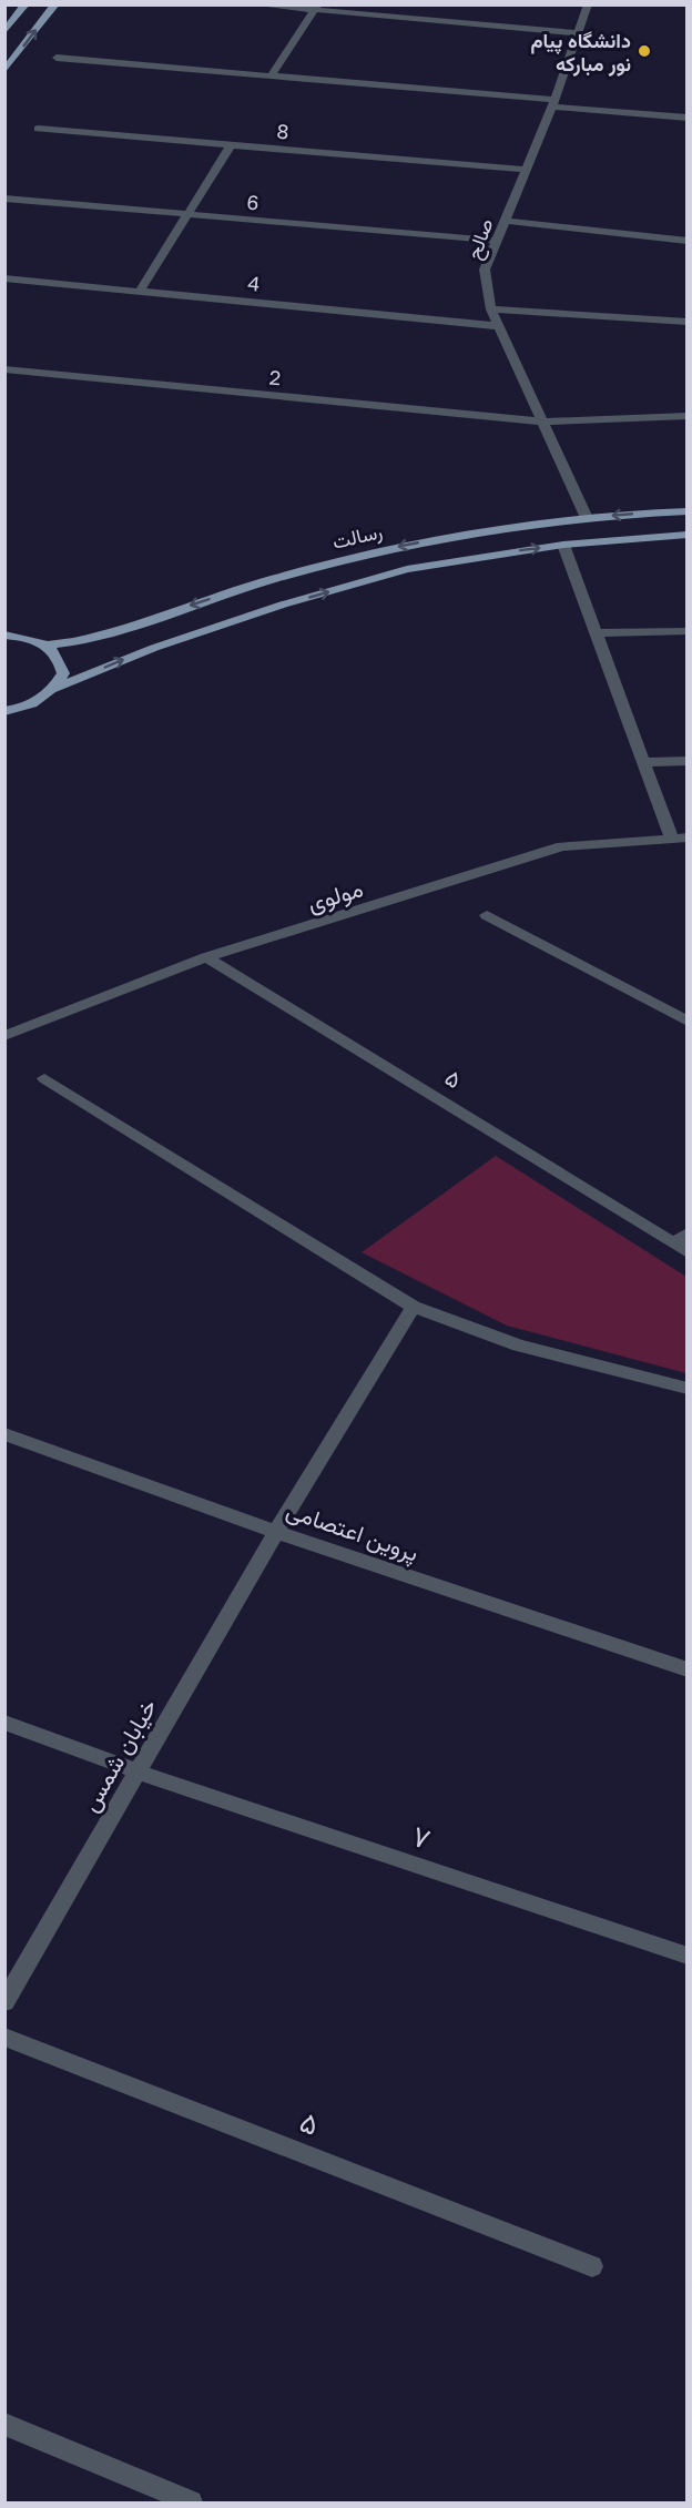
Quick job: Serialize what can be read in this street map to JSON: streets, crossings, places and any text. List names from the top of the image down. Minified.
{"streets":{"main road":["رسالت"],"street":["8","6","صالح","4","2","مولوی","۵","پروین اعتصامی","خیابان شمس","۷"]},"crossings":[["8","صالح"],["6","صالح"],["صالح","4"],["صالح","2"],["صالح","رسالت"],["مولوی","۵"],["پروین اعتصامی","خیابان شمس"],["خیابان شمس","۷"]],"places":["دانشگاه پیام نور مبارکه"]}
